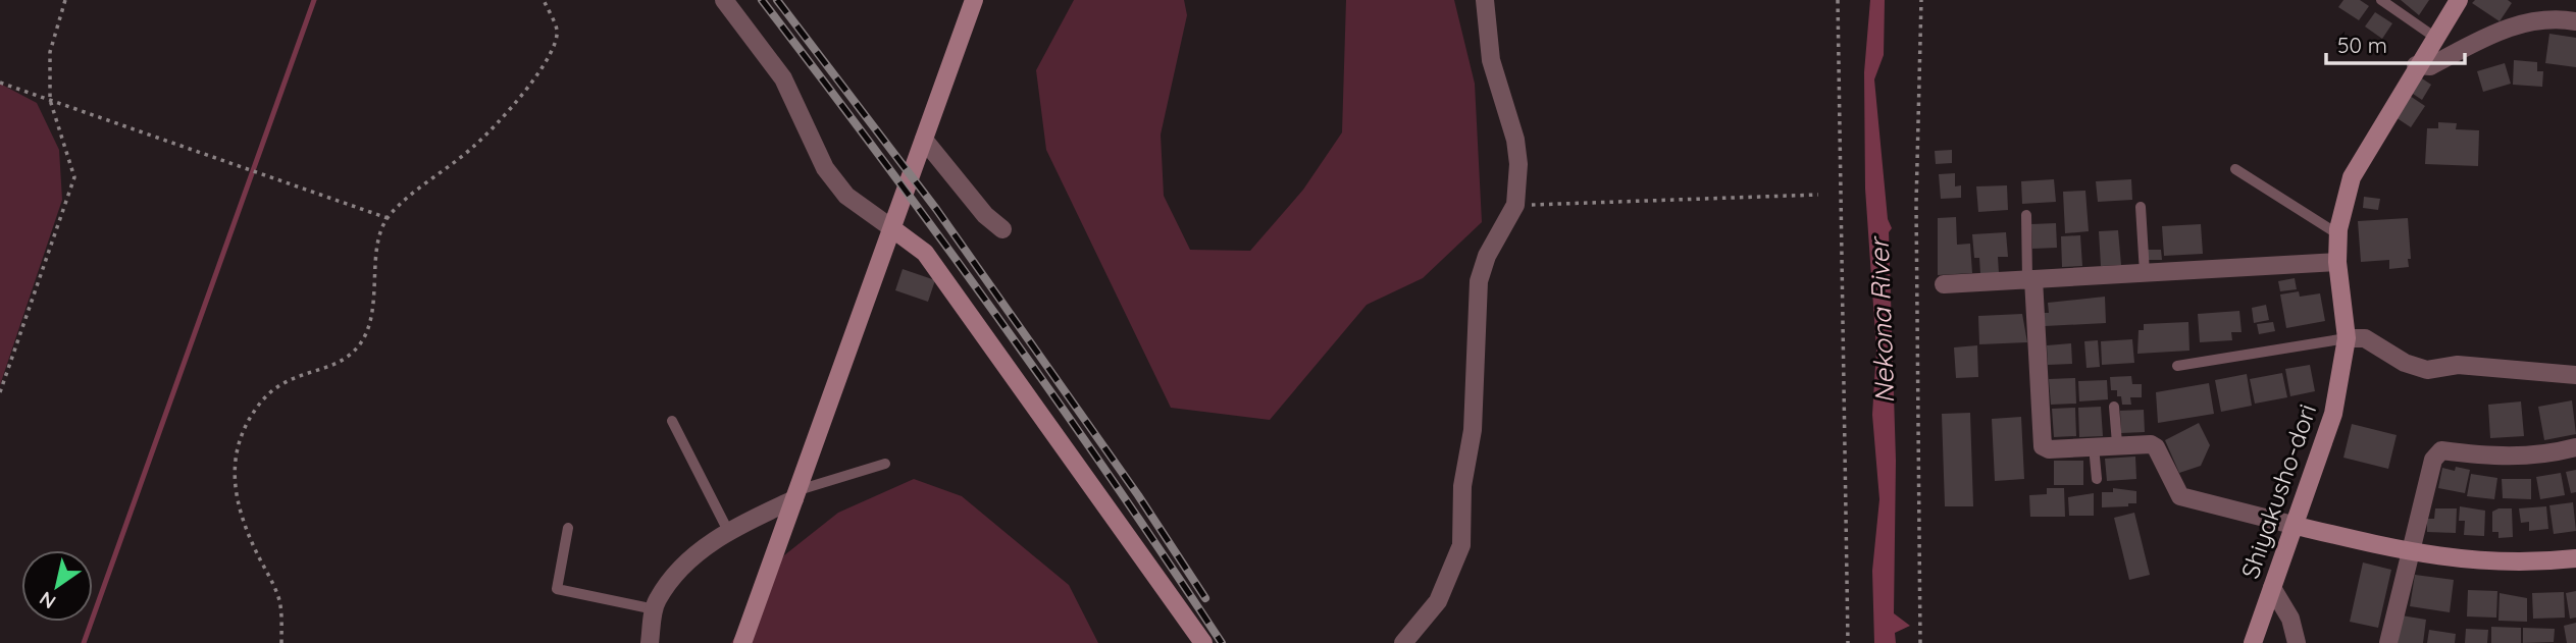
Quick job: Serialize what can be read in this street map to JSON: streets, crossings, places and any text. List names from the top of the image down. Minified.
{"streets":{"street":["Shiyakusho-dori"]},"water":["Nekona River"],"scale_bar":"50 m","north":"bottom left"}
